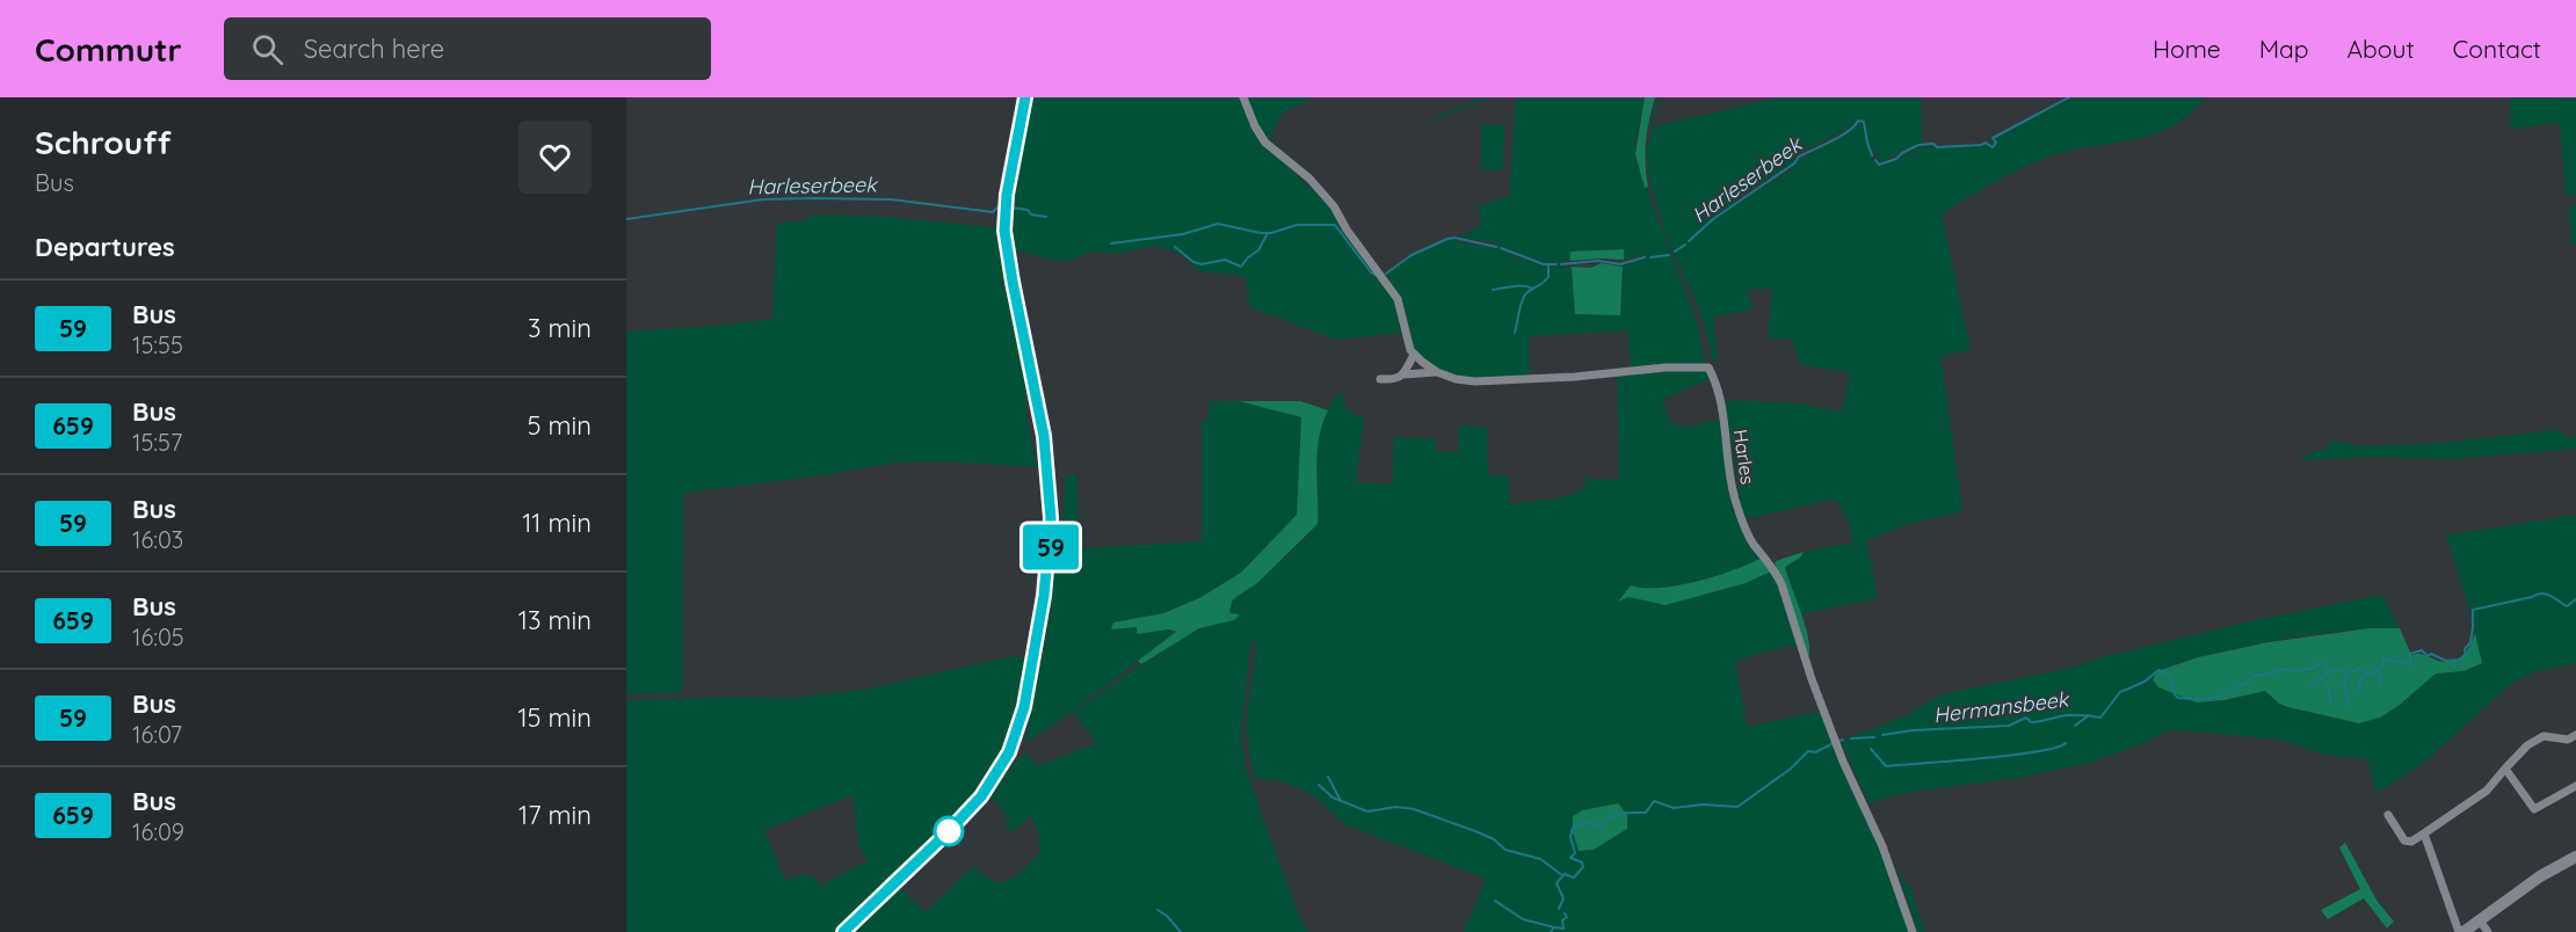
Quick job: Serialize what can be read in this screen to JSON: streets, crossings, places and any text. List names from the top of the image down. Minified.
{"streets":{"street":["Harles"]},"water":["Harleserbeek","Hermansbeek"],"lines":["bus line 59"],"page":{"header":"Commutr","search":"Search here","nav":["Home","Map","About","Contact"],"heading":[["Schrouff","Bus"],"Departures"],"on_map":"59","list":[{"mark":"59","name":"Bus","note":"15:55","value":"3 min"},{"mark":"659","name":"Bus","note":"15:57","value":"5 min"},{"mark":"59","name":"Bus","note":"16:03","value":"11 min"},{"mark":"659","name":"Bus","note":"16:05","value":"13 min"},{"mark":"59","name":"Bus","note":"16:07","value":"15 min"},{"mark":"659","name":"Bus","note":"16:09","value":"17 min"}]}}
